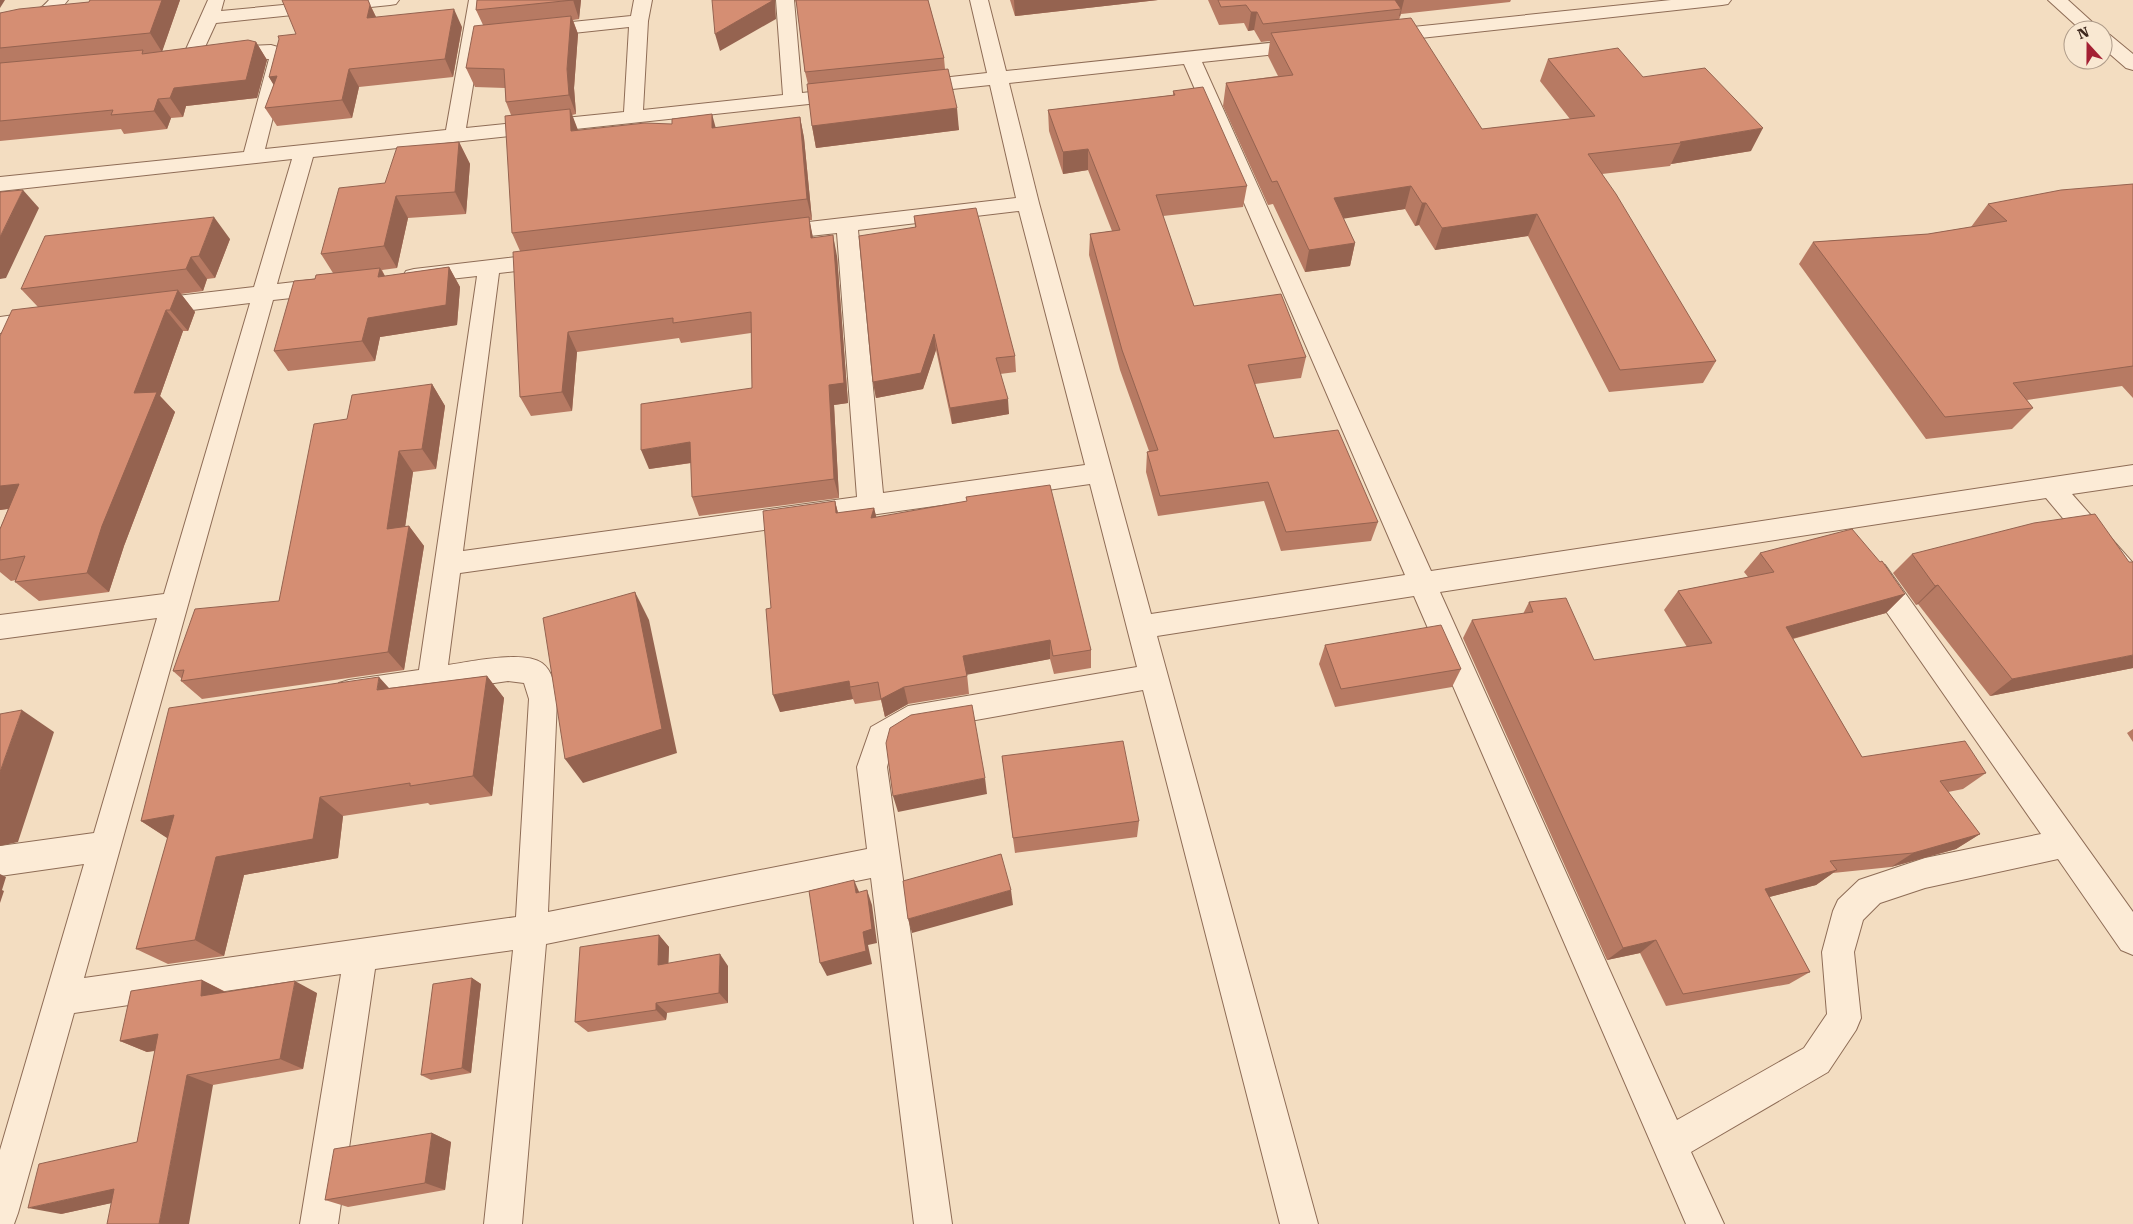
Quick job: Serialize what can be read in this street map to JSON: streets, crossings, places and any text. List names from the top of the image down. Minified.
{"north":"top"}
